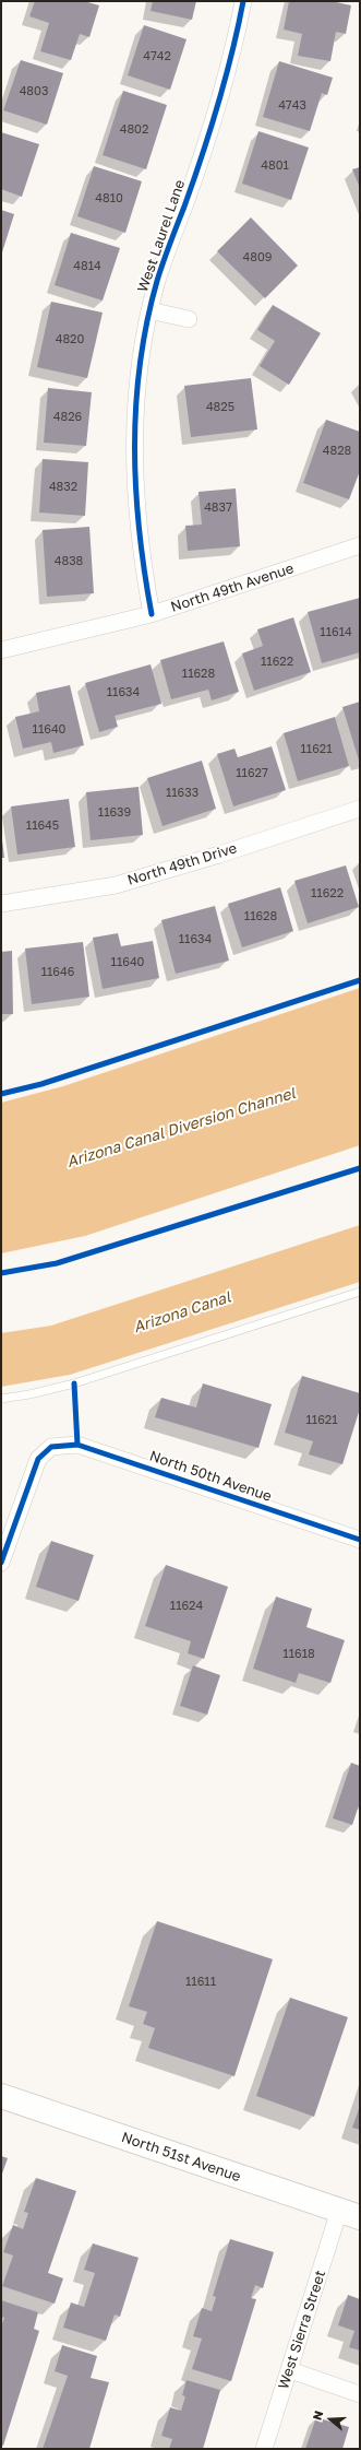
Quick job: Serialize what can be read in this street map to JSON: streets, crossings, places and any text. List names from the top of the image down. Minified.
{"streets":{"main road":["North 51st Avenue"],"street":["West Laurel Lane","North 49th Avenue","North 49th Drive","North 50th Avenue","West Sierra Street"]},"crossings":[["West Laurel Lane","North 49th Avenue"],["North 51st Avenue","West Sierra Street"]],"water":["Arizona Canal Diversion Channel","Arizona Canal"],"house_numbers":["4742","4803","4743","4802","4801","4810","4809","4814","4820","4825","4826","4828","4832","4837","4838","11614","11622","11628","11634","11640","11621","11627","11633","11639","11645","11622","11628","11634","11640","11646","11621","11624","11618","11611"],"north":"left"}
